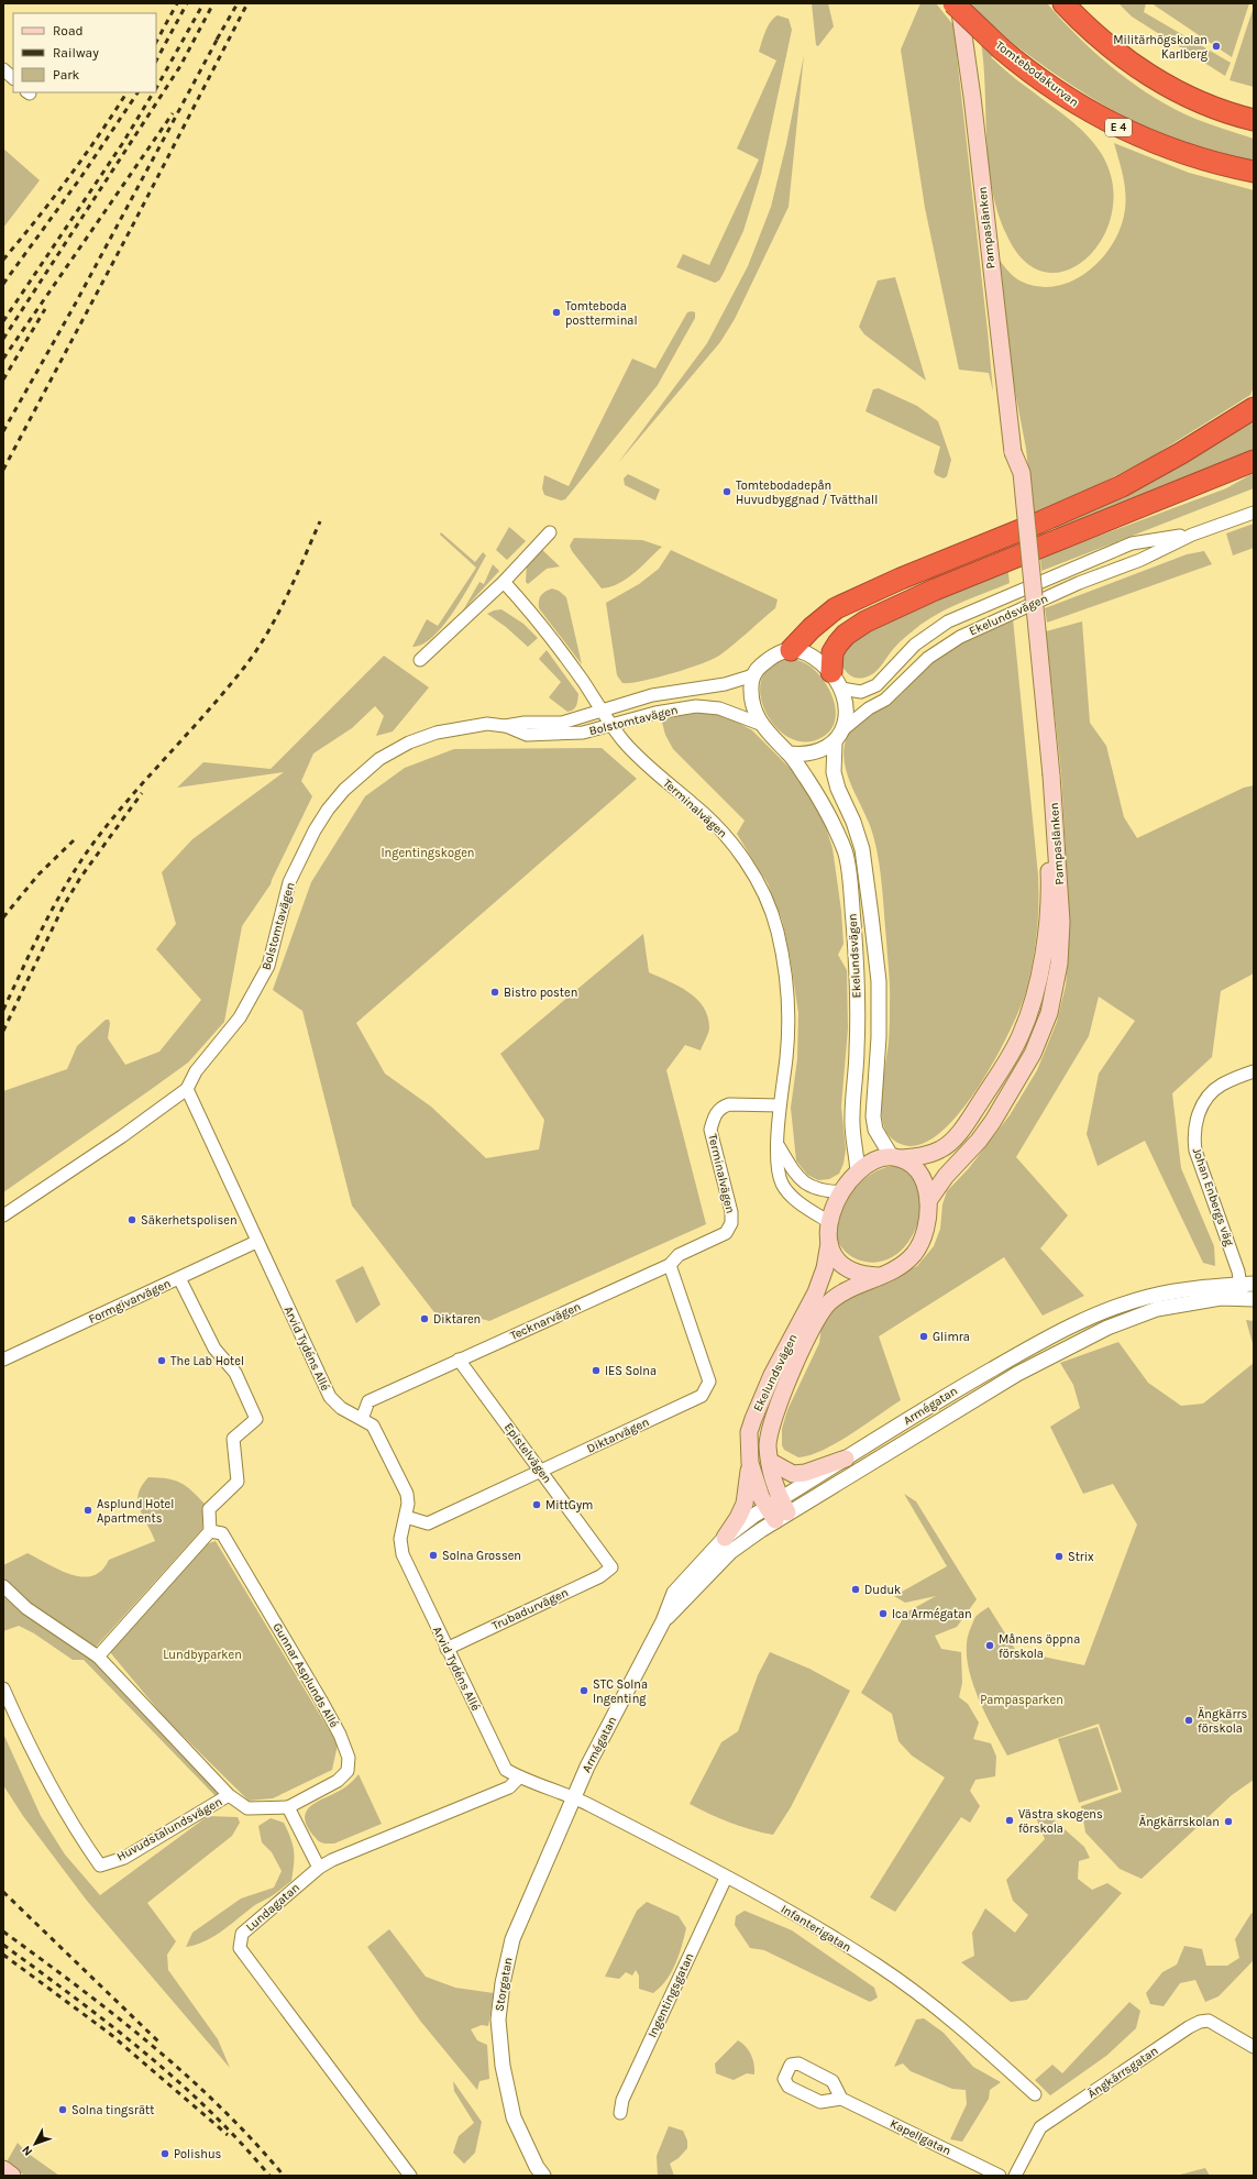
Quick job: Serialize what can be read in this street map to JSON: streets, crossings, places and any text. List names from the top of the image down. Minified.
{"streets":{"highway":["Tomtebodakurvan","E 4"],"main road":["Pampaslänken","Ekelundsvägen"],"street":["Bolstomtavägen","Terminalvägen","Johan Enbergs väg","Formgivarvägen","Tecknarvägen","Arvid Tydéns Allé","Armégatan","Diktarvägen","Epistelvägen","Trubadurvägen","Gunnar Asplunds Allé","Huvudstalundsvägen","Lundagatan","Infanterigatan","Storgatan","Ingentingsgatan","Ängkärrsgatan","Kapellgatan"]},"crossings":[["Pampaslänken","Ekelundsvägen"],["Pampaslänken","Terminalvägen"],["Ekelundsvägen","Bolstomtavägen"],["Ekelundsvägen","Terminalvägen"],["Ekelundsvägen","Armégatan"],["Bolstomtavägen","Terminalvägen"],["Bolstomtavägen","Arvid Tydéns Allé"],["Terminalvägen","Tecknarvägen"],["Johan Enbergs väg","Armégatan"],["Formgivarvägen","Arvid Tydéns Allé"],["Tecknarvägen","Arvid Tydéns Allé"],["Tecknarvägen","Diktarvägen"],["Tecknarvägen","Epistelvägen"],["Arvid Tydéns Allé","Diktarvägen"],["Arvid Tydéns Allé","Trubadurvägen"],["Arvid Tydéns Allé","Lundagatan"],["Armégatan","Infanterigatan"],["Armégatan","Storgatan"],["Diktarvägen","Epistelvägen"],["Epistelvägen","Trubadurvägen"],["Gunnar Asplunds Allé","Huvudstalundsvägen"],["Infanterigatan","Storgatan"],["Infanterigatan","Ingentingsgatan"]],"parks":["Ingentingskogen","Lundbyparken","Pampasparken"],"places":["Militärhögskolan Karlberg","Tomteboda postterminal","Tomtebodadepån Huvudbyggnad / Tvätthall","Bistro posten","Säkerhetspolisen","Diktaren","Glimra","The Lab Hotel","IES Solna","MittGym","Asplund Hotel Apartments","Solna Grossen","Strix","Duduk","Ica Armégatan","Månens öppna förskola","STC Solna Ingenting","Ängkärrs förskola","Västra skogens förskola","Ängkärrskolan","Solna tingsrätt","Polishus"],"legend":["Road","Railway","Park"],"north":"bottom left"}
